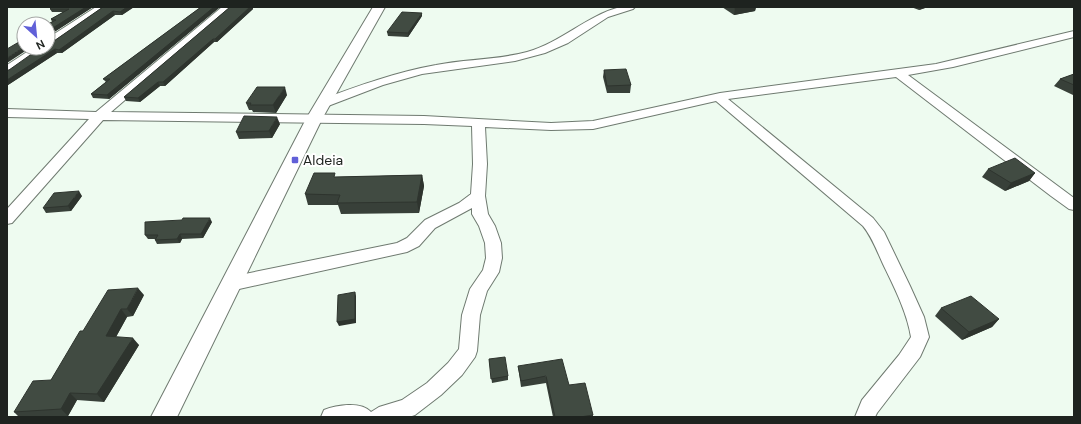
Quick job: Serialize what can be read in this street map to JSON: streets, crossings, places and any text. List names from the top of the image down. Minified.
{"places":{"transit":["Aldeia"]},"north":"bottom right"}
